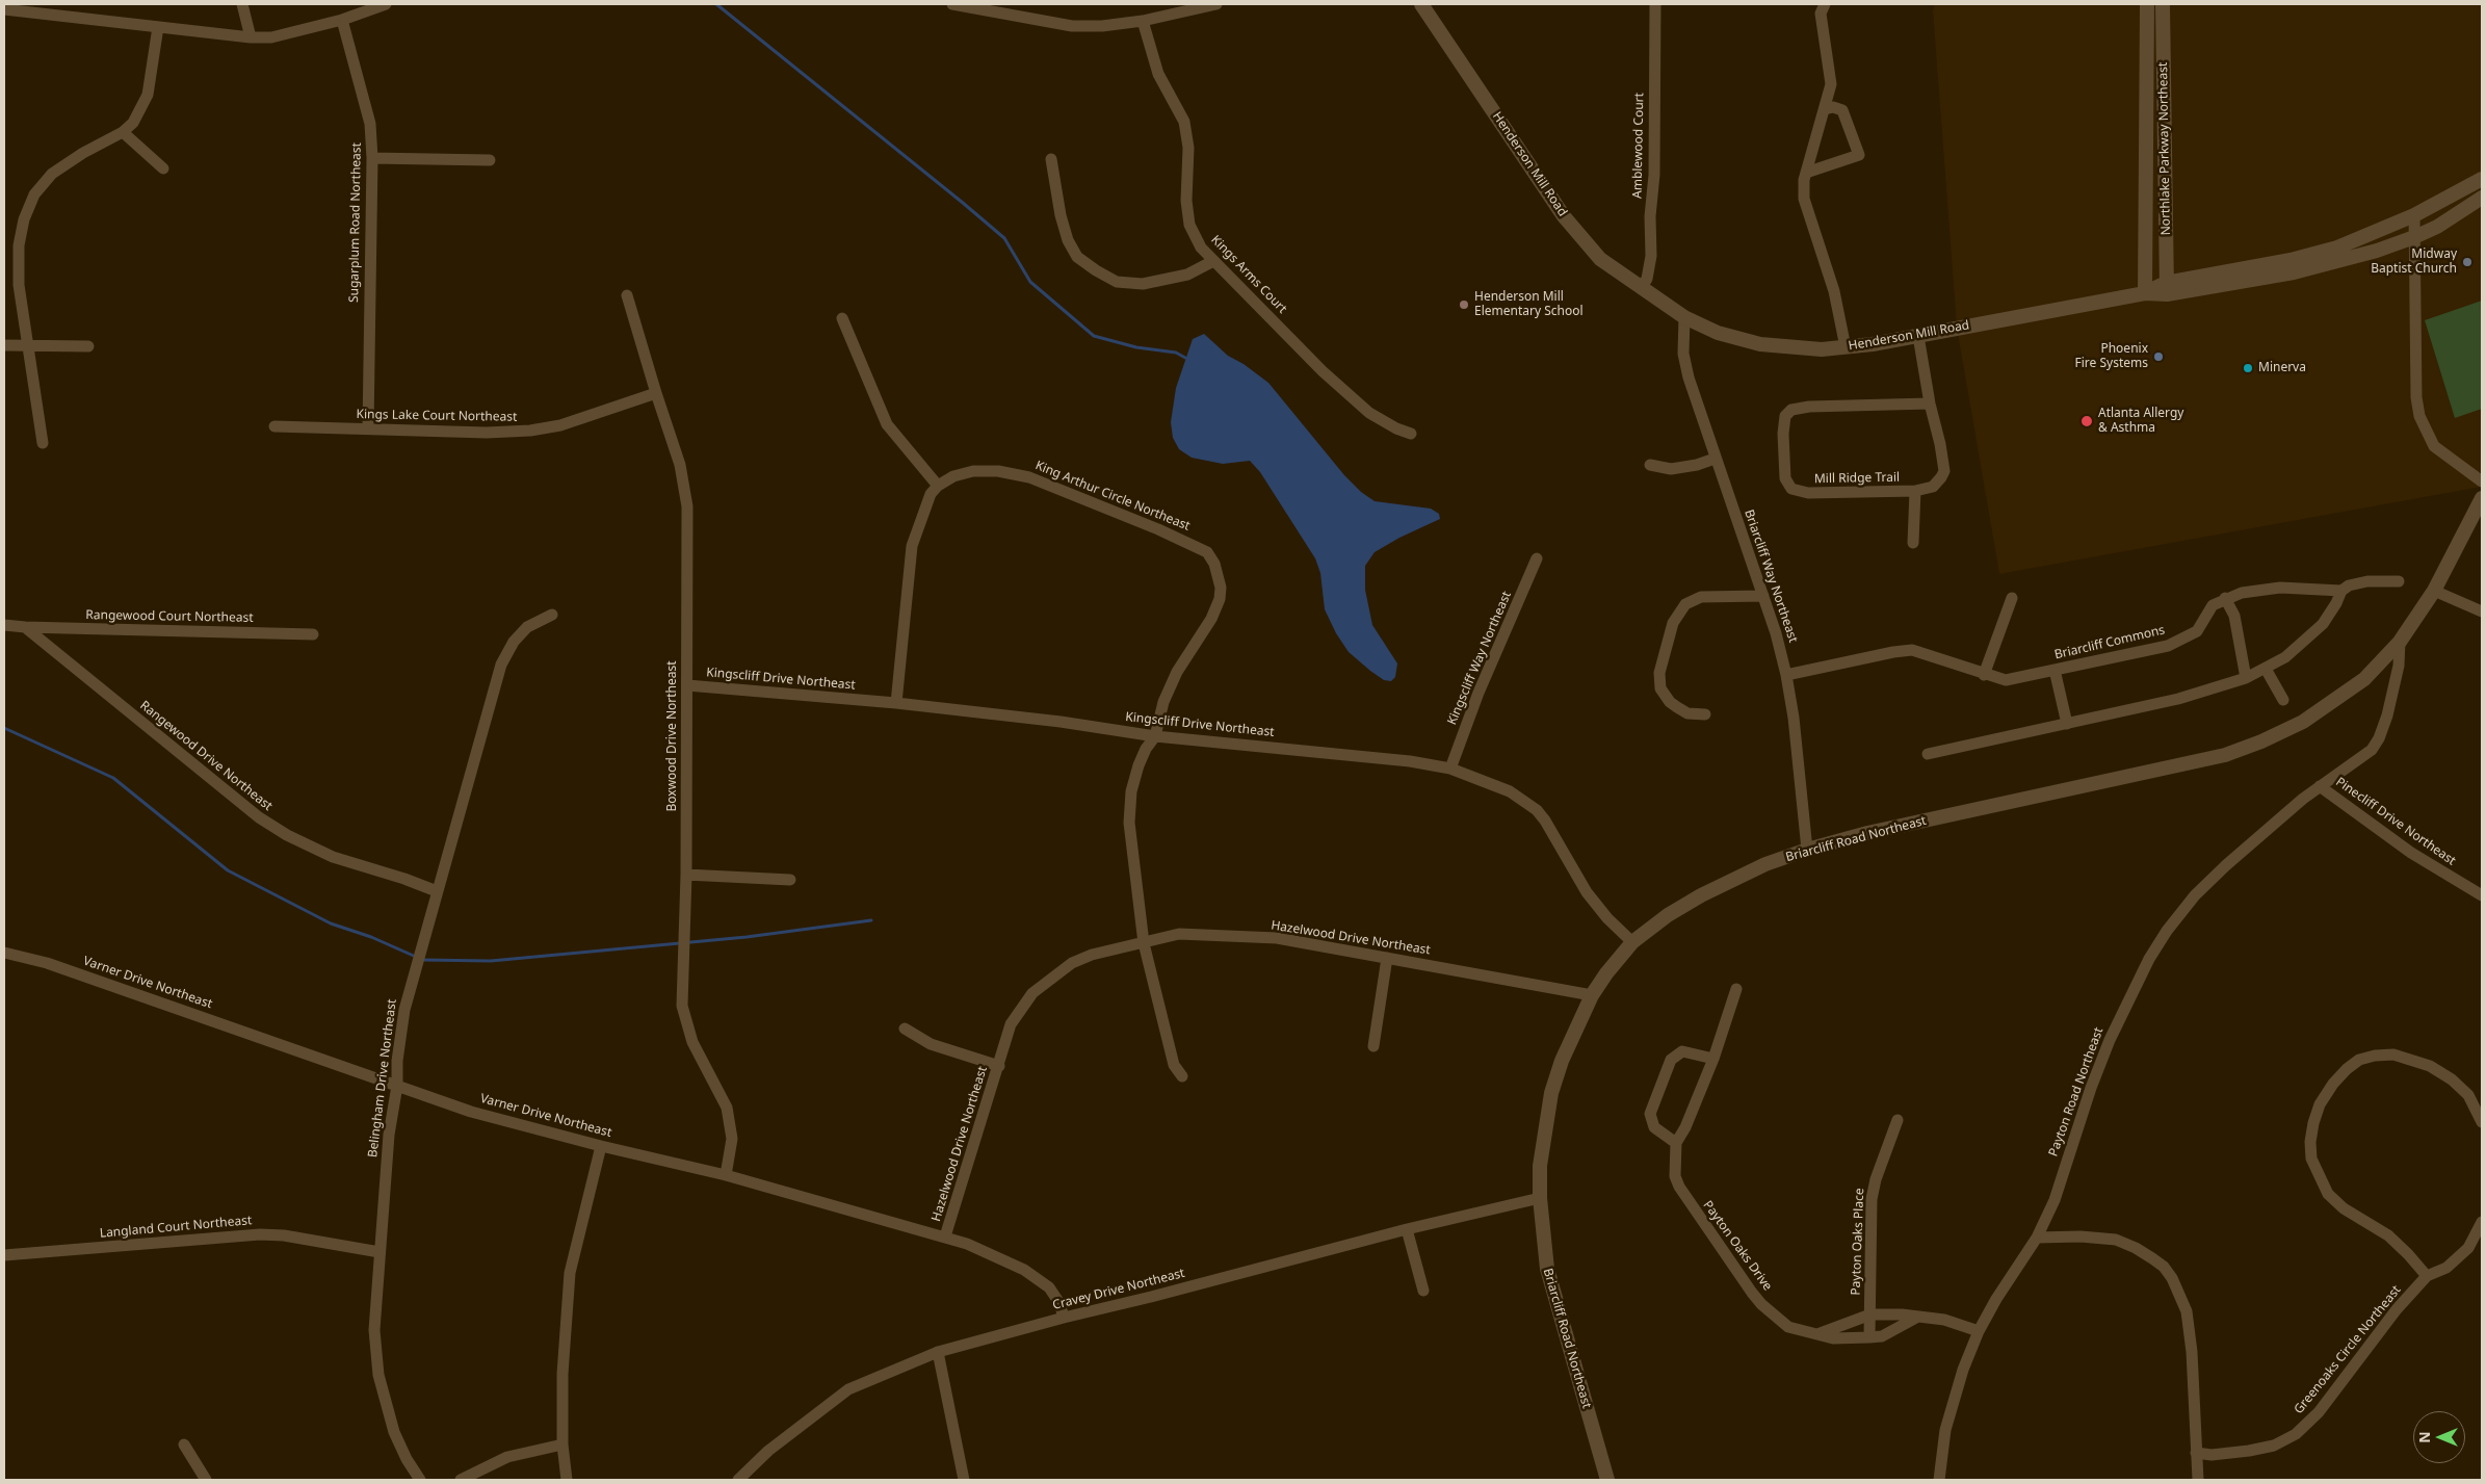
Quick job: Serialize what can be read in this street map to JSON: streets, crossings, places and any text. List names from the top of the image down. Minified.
{"streets":{"street":["Amblewood Court","Northlake Parkway Northeast","Henderson Mill Road","Sugarplum Road Northeast","Kings Arms Court","Kings Lake Court Northeast","Mill Ridge Trail","King Arthur Circle Northeast","Briarcliff Way Northeast","Rangewood Court Northeast","Briarcliff Commons","Kingscliff Way Northeast","Kingscliff Drive Northeast","Boxwood Drive Northeast","Rangewood Drive Northeast","Pinecliff Drive Northeast","Briarcliff Road Northeast","Hazelwood Drive Northeast","Varner Drive Northeast","Belingham Drive Northeast","Payton Road Northeast","Langland Court Northeast","Payton Oaks Place","Payton Oaks Drive","Cravey Drive Northeast","Greenoaks Circle Northeast"]},"crossings":[["Amblewood Court","Henderson Mill Road"],["Northlake Parkway Northeast","Henderson Mill Road"],["Henderson Mill Road","Mill Ridge Trail"],["Henderson Mill Road","Briarcliff Way Northeast"],["Sugarplum Road Northeast","Kings Lake Court Northeast"],["Kings Lake Court Northeast","Boxwood Drive Northeast"],["King Arthur Circle Northeast","Kingscliff Drive Northeast"],["King Arthur Circle Northeast","Hazelwood Drive Northeast"],["Briarcliff Way Northeast","Briarcliff Commons"],["Briarcliff Way Northeast","Briarcliff Road Northeast"],["Rangewood Court Northeast","Rangewood Drive Northeast"],["Kingscliff Way Northeast","Kingscliff Drive Northeast"],["Kingscliff Drive Northeast","Boxwood Drive Northeast"],["Kingscliff Drive Northeast","Briarcliff Road Northeast"],["Boxwood Drive Northeast","Varner Drive Northeast"],["Rangewood Drive Northeast","Belingham Drive Northeast"],["Pinecliff Drive Northeast","Payton Road Northeast"],["Briarcliff Road Northeast","Hazelwood Drive Northeast"],["Briarcliff Road Northeast","Payton Road Northeast"],["Briarcliff Road Northeast","Cravey Drive Northeast"],["Hazelwood Drive Northeast","Varner Drive Northeast"],["Varner Drive Northeast","Belingham Drive Northeast"],["Varner Drive Northeast","Cravey Drive Northeast"],["Belingham Drive Northeast","Langland Court Northeast"],["Payton Oaks Place","Payton Oaks Drive"]],"places":["Midway Baptist Church","Henderson Mill Elementary School","Phoenix Fire Systems","Minerva","Atlanta Allergy & Asthma"],"north":"left"}
